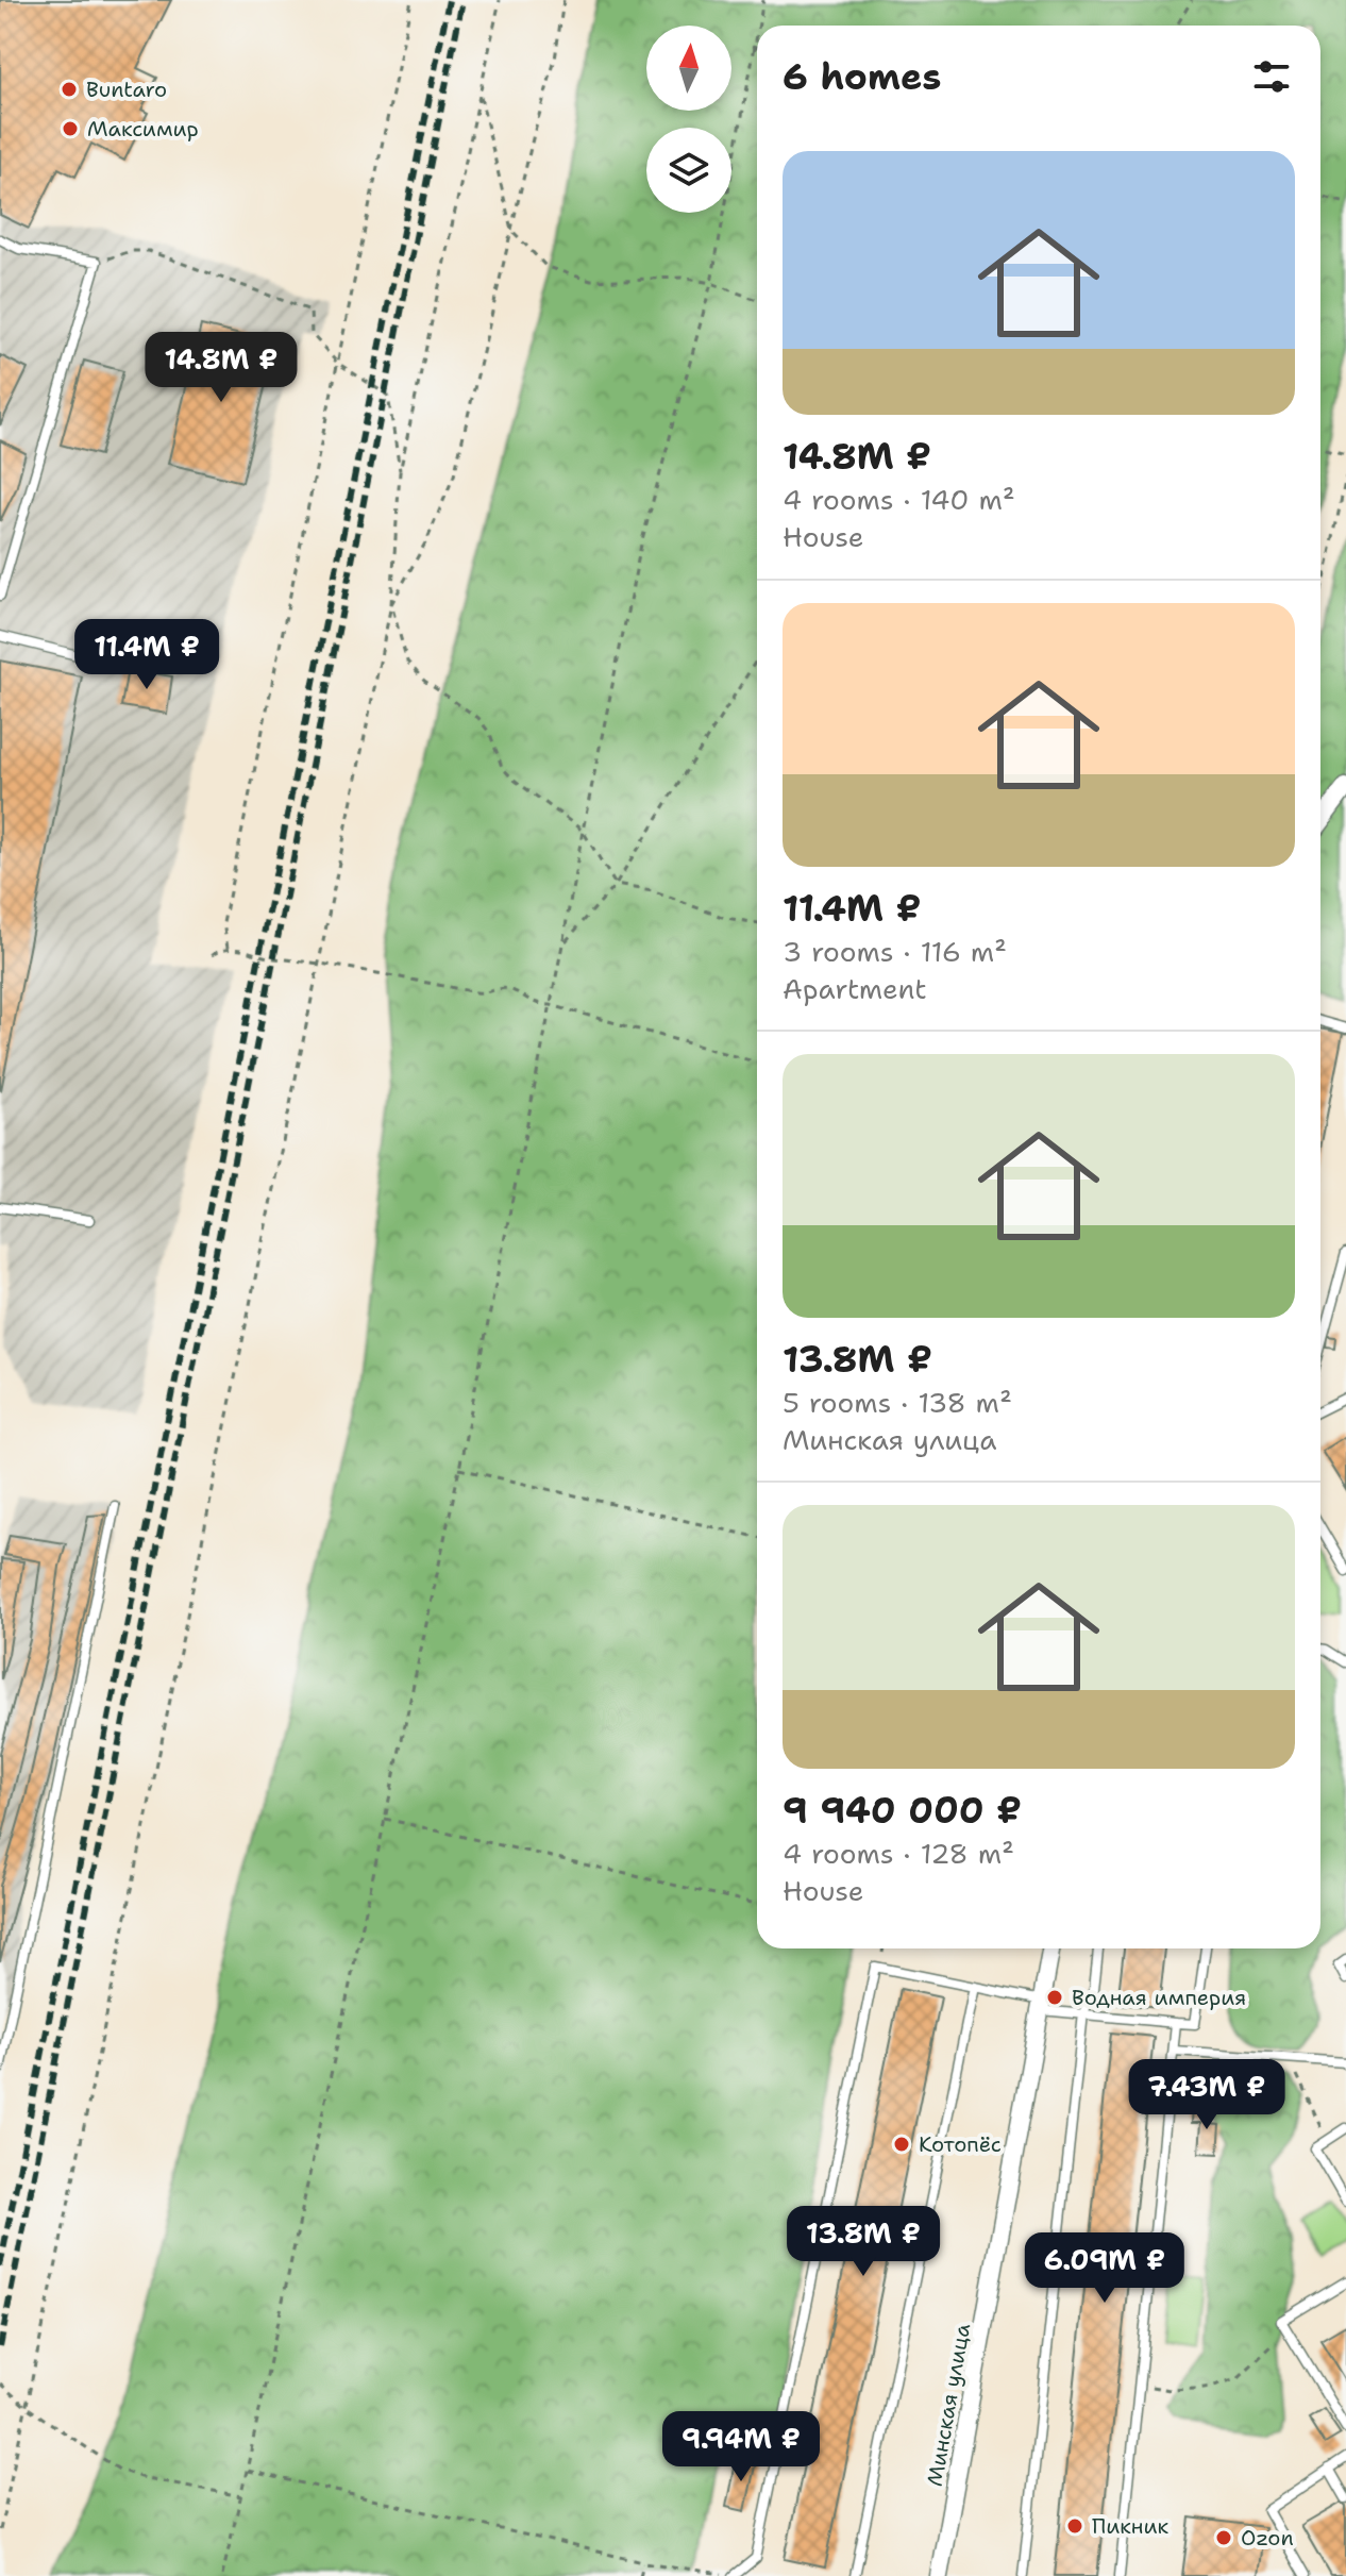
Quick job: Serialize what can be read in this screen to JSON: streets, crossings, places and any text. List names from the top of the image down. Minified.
{"streets":{"street":["Минская улица"]},"places":["Buntaro","Максимир","Водная империя","Котопёс","Пикник","Ozon"],"north":"top","page":{"heading":"6 homes","list":[{"name":"14.8M ₽","note":"4 rooms · 140 m² · House"},{"name":"11.4M ₽","note":"3 rooms · 116 m² · Apartment"},{"name":"13.8M ₽","note":"5 rooms · 138 m² · Минская улица"},{"name":"9 940 000 ₽","note":"4 rooms · 128 m² · House"}],"price":["14.8M ₽","11.4M ₽","7.43M ₽","13.8M ₽","6.09M ₽","9.94M ₽"]}}
